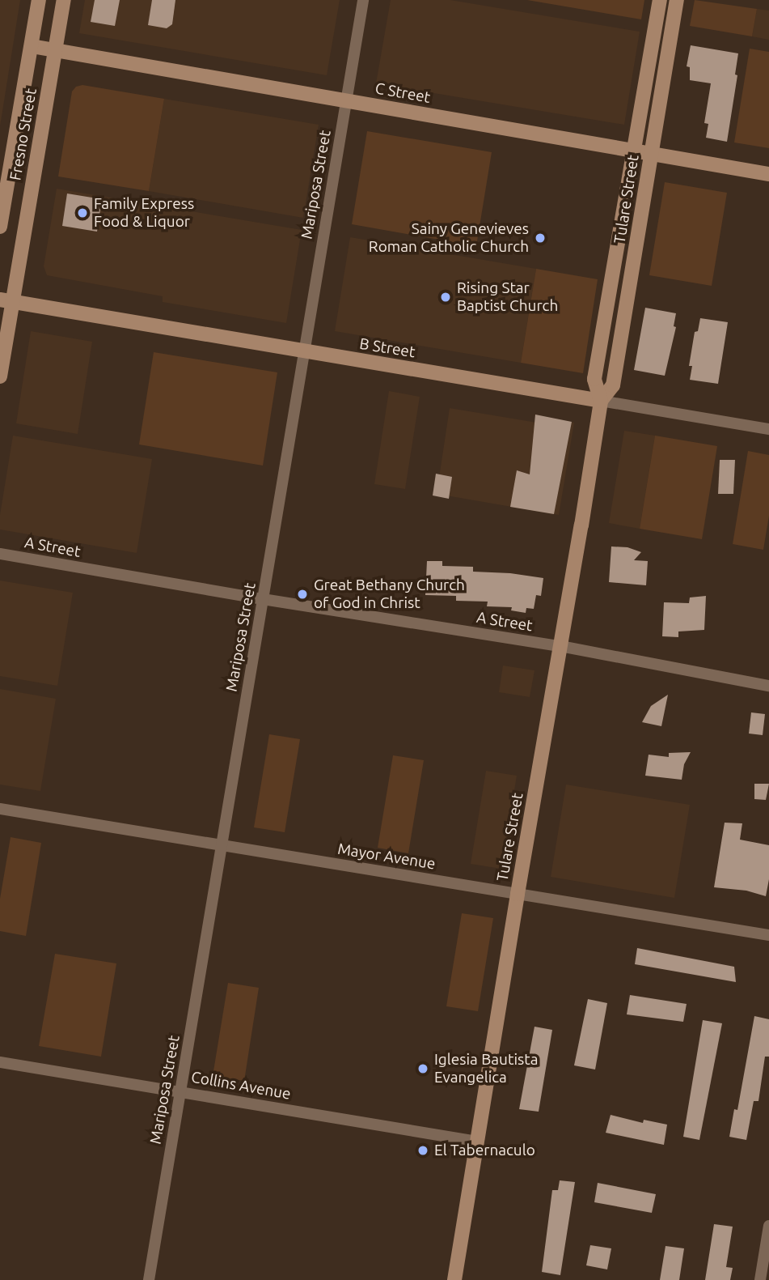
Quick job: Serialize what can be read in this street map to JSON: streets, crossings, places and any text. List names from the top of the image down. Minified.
{"streets":{"main road":["C Street","Fresno Street","Tulare Street","B Street"],"street":["Mariposa Street","A Street","Mayor Avenue","Collins Avenue"]},"crossings":[["C Street","Fresno Street"],["C Street","Mariposa Street"],["C Street","Tulare Street"],["Fresno Street","B Street"],["Mariposa Street","B Street"],["Mariposa Street","A Street"],["Mariposa Street","Mayor Avenue"],["Mariposa Street","Collins Avenue"],["Tulare Street","B Street"],["Tulare Street","A Street"],["Tulare Street","Mayor Avenue"],["Tulare Street","Collins Avenue"]],"places":["Family Express Food & Liquor","Sainy Genevieves Roman Catholic Church","Rising Star Baptist Church","Great Bethany Church of God in Christ","Iglesia Bautista Evangelica","El Tabernaculo"]}
